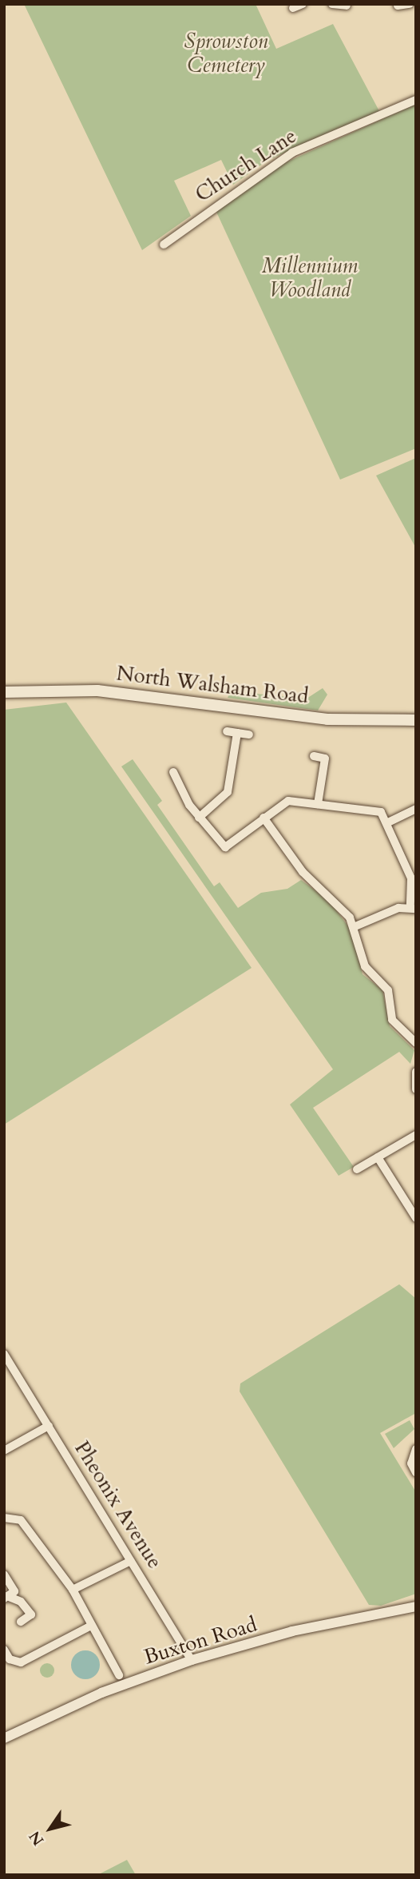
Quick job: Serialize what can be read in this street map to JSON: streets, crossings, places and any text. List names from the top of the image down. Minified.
{"streets":{"main road":["North Walsham Road"],"street":["Church Lane","Pheonix Avenue","Buxton Road"]},"crossings":[["Pheonix Avenue","Buxton Road"]],"parks":["Sprowston Cemetery","Millennium Woodland"],"north":"bottom left"}
